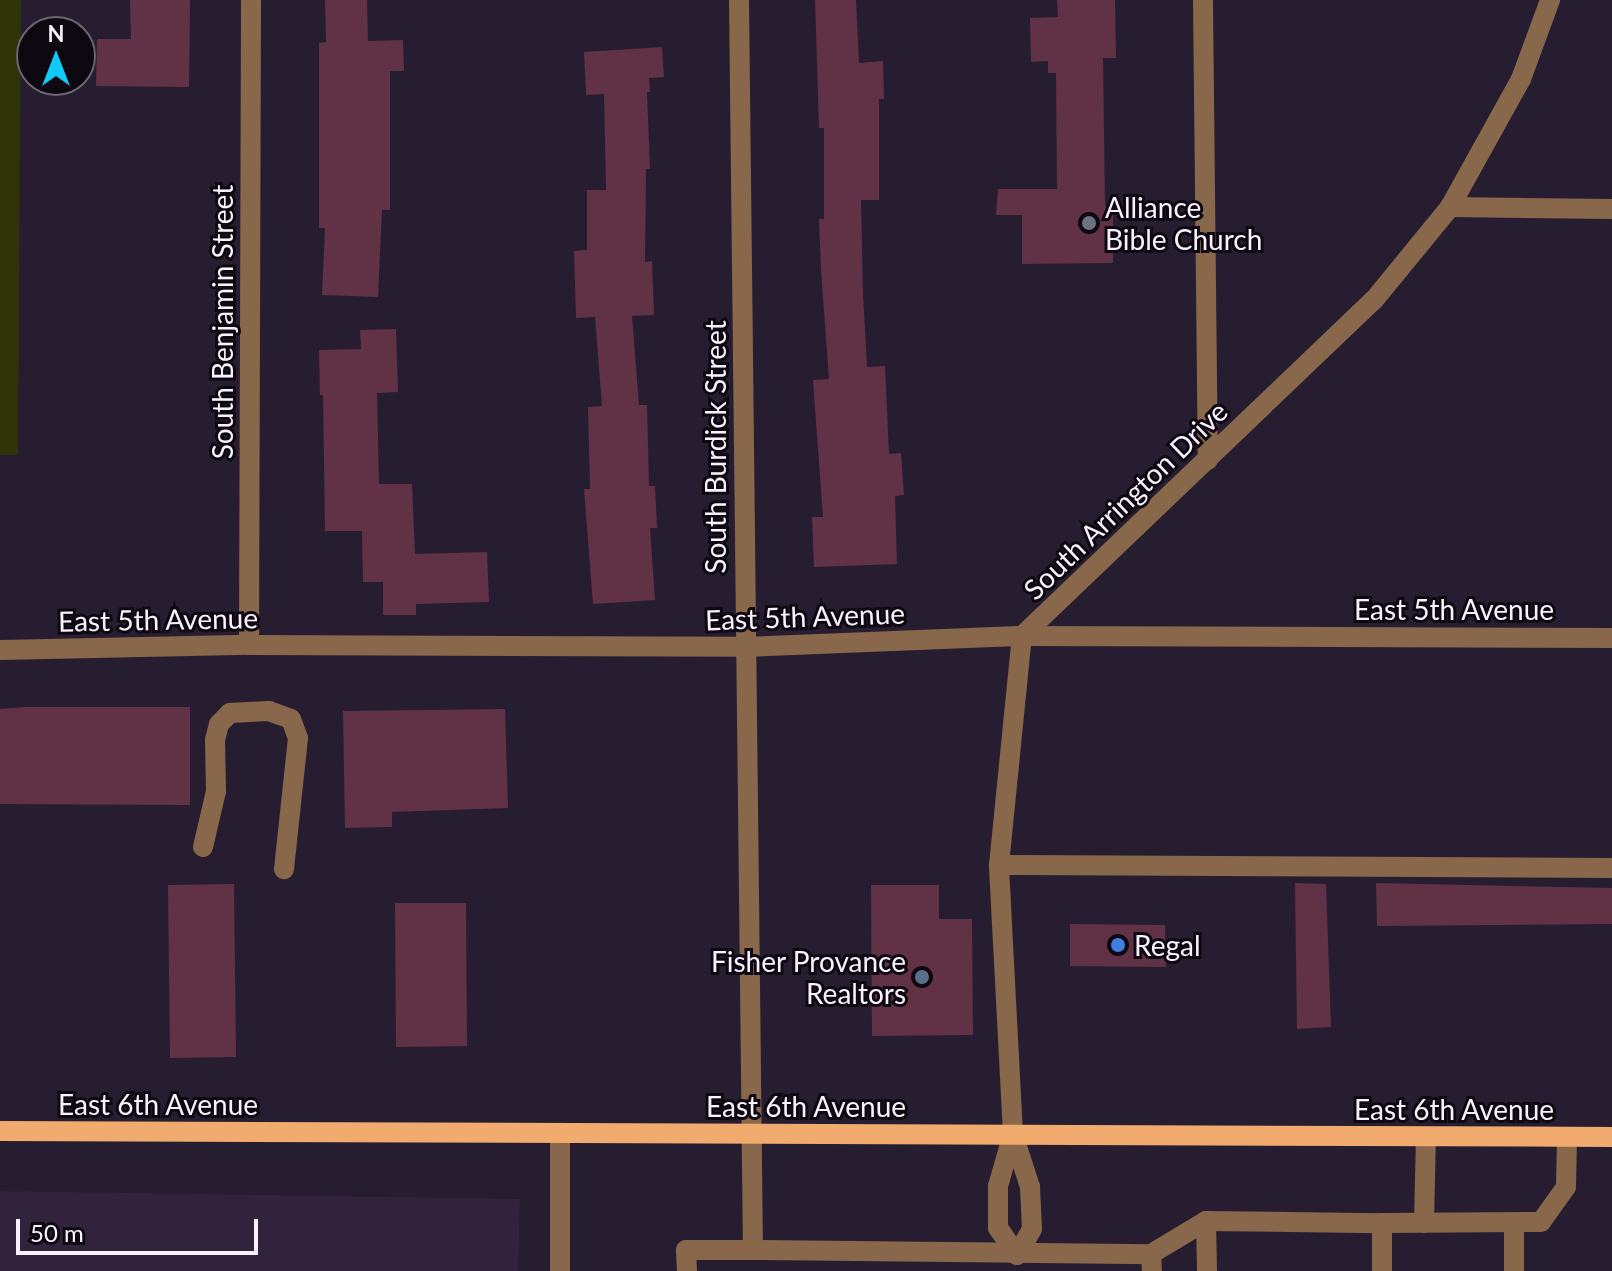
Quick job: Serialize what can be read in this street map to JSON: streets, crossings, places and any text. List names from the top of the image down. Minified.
{"streets":{"main road":["East 6th Avenue"],"street":["South Benjamin Street","South Burdick Street","South Arrington Drive","East 5th Avenue"]},"crossings":[["South Benjamin Street","East 5th Avenue"],["South Burdick Street","East 5th Avenue"],["South Burdick Street","East 6th Avenue"],["South Arrington Drive","East 5th Avenue"],["South Arrington Drive","East 6th Avenue"]],"places":["Alliance Bible Church","Regal","Fisher Provance Realtors"],"scale_bar":"50 m","north":"top"}
